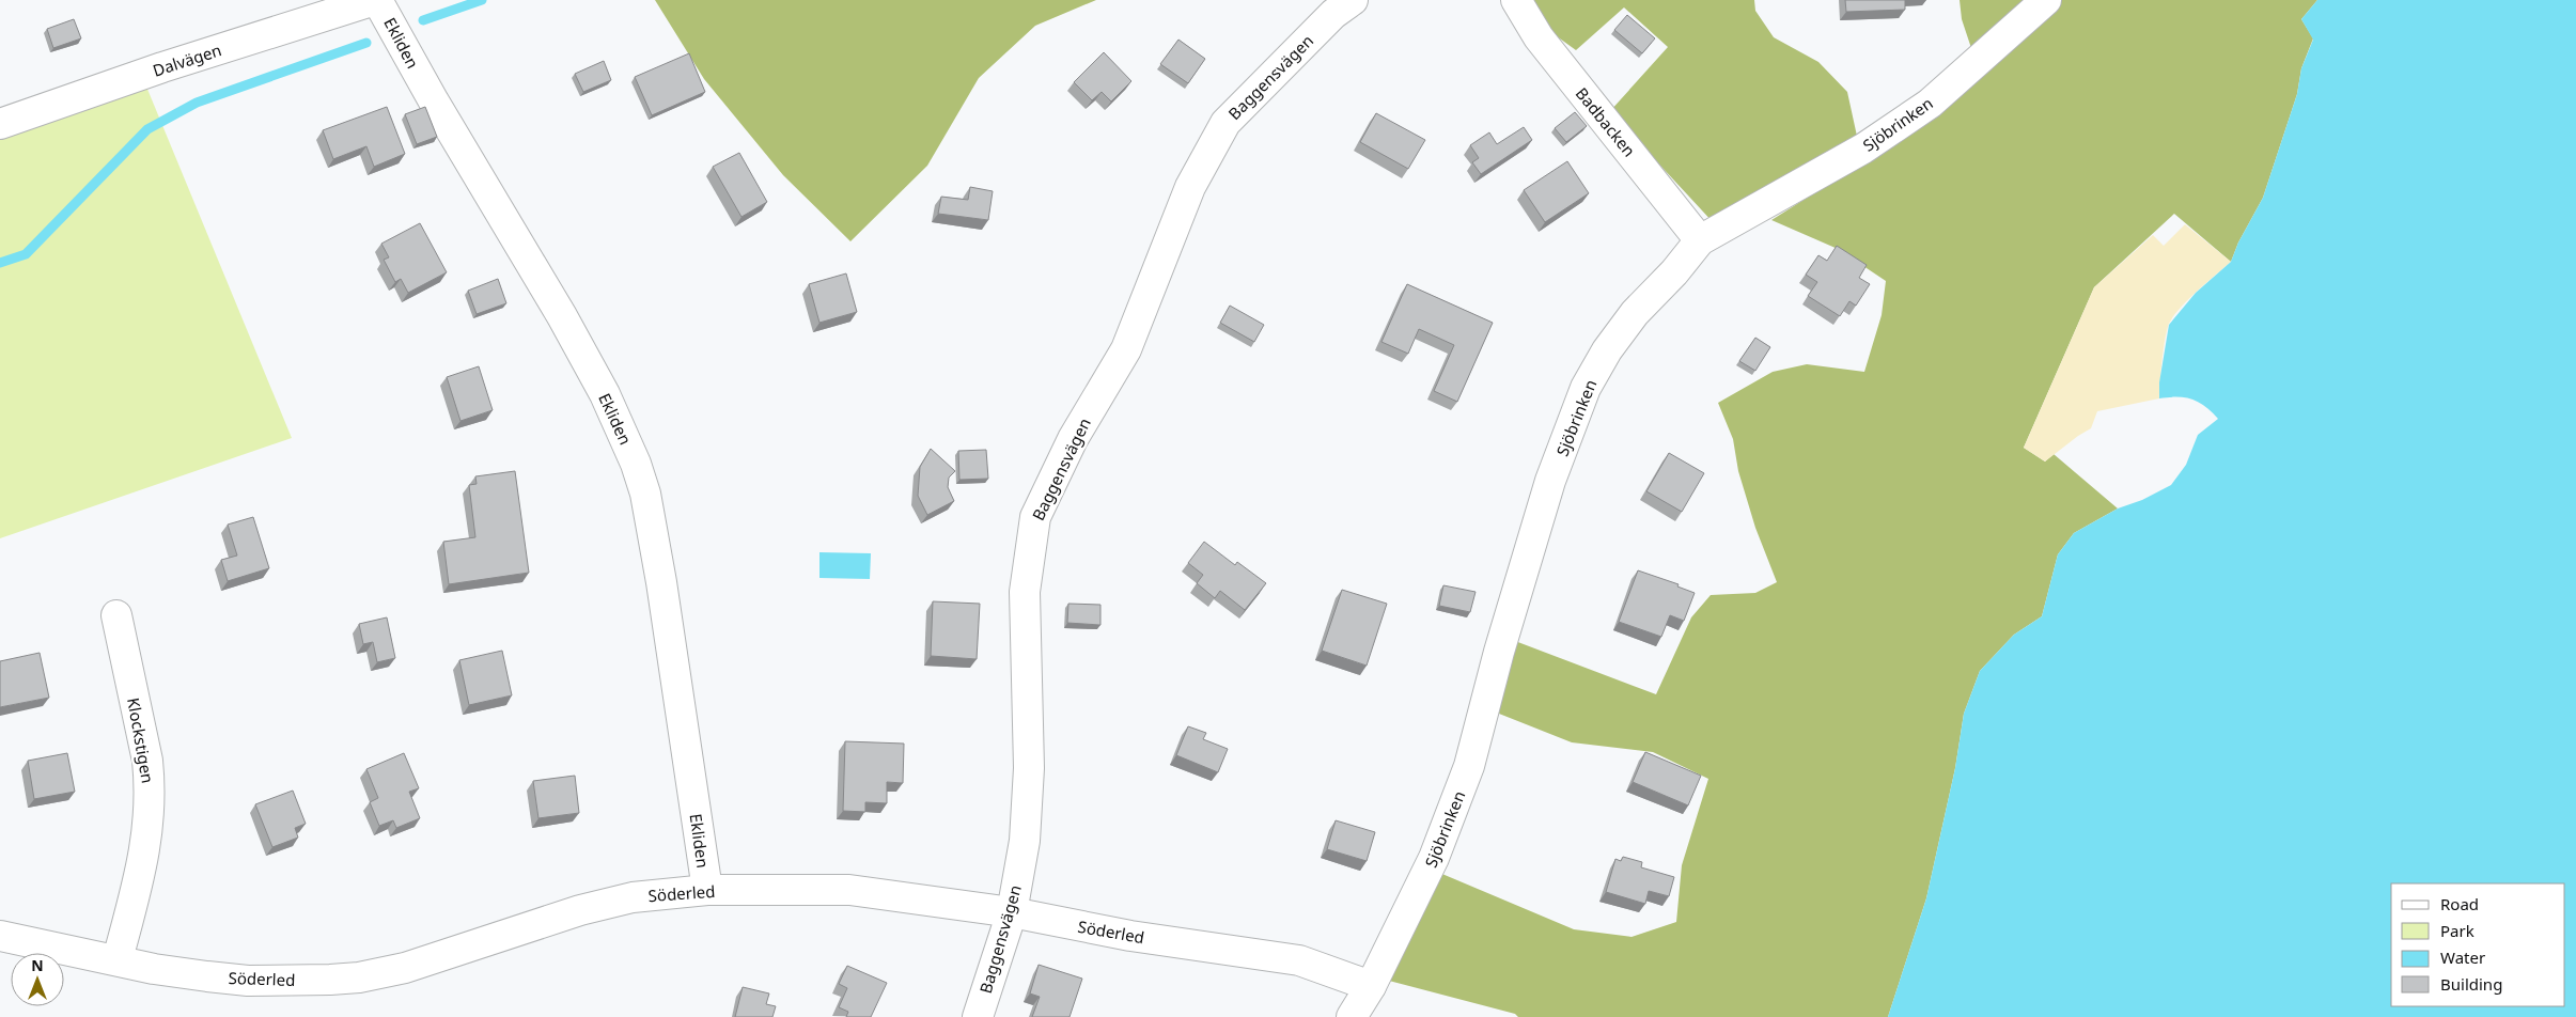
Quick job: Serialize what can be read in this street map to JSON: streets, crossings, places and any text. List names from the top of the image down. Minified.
{"streets":{"street":["Ekliden","Dalvägen","Baggensvägen","Badbacken","Sjöbrinken","Klockstigen","Söderled"]},"crossings":[["Ekliden","Dalvägen"],["Ekliden","Söderled"],["Baggensvägen","Söderled"],["Badbacken","Sjöbrinken"],["Sjöbrinken","Söderled"],["Klockstigen","Söderled"]],"legend":["Road","Park","Water","Building"],"north":"top"}
